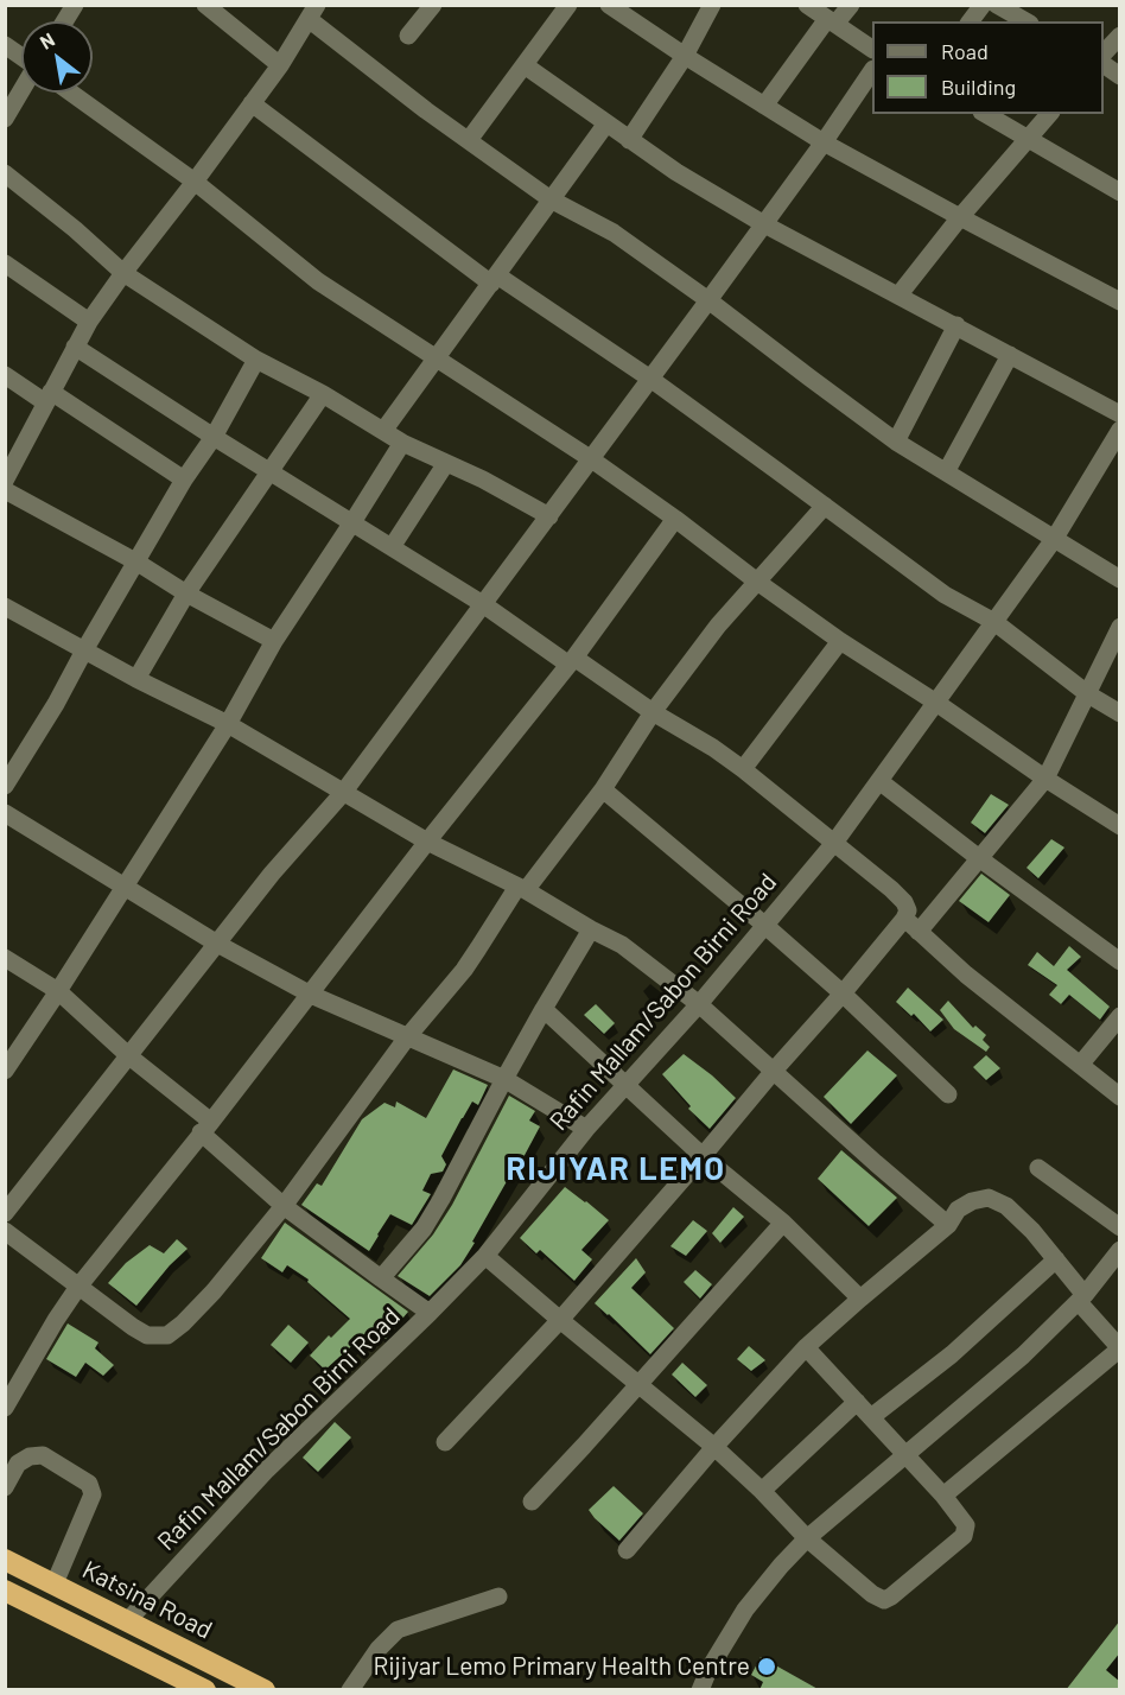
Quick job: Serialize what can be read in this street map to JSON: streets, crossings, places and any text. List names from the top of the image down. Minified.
{"streets":{"highway":["Katsina Road"],"street":["Rafin Mallam/Sabon Birni Road"]},"crossings":[["Rafin Mallam/Sabon Birni Road","Katsina Road"]],"districts":["RIJIYAR LEMO"],"places":["Rijiyar Lemo Primary Health Centre"],"legend":["Road","Building"],"north":"top left"}
